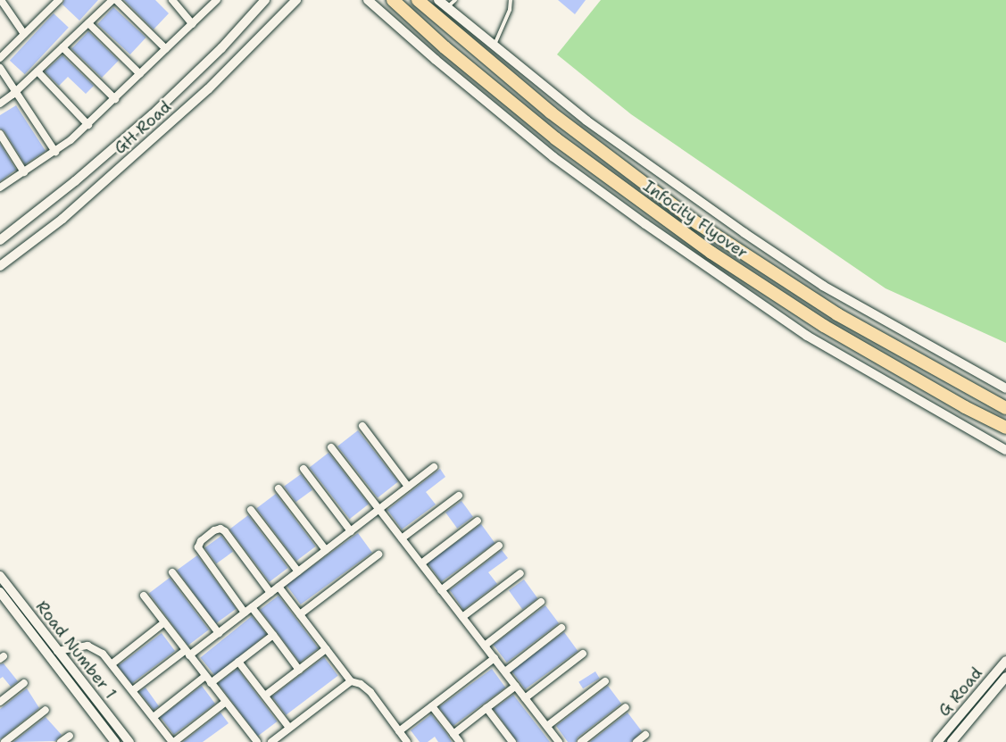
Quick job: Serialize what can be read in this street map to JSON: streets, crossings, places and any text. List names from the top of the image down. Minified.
{"streets":{"highway":["Infocity Flyover"],"street":["GH Road","Road Number 1","G Road"]}}
